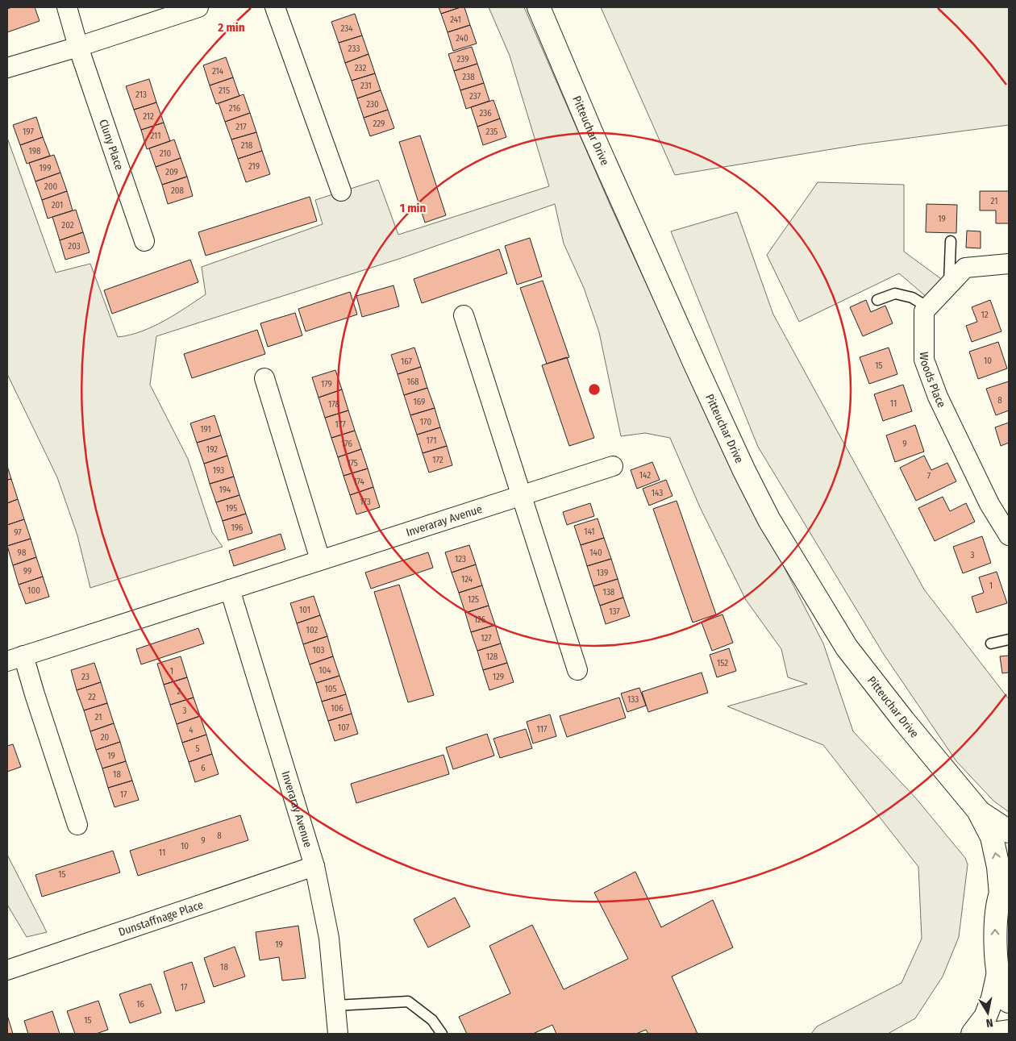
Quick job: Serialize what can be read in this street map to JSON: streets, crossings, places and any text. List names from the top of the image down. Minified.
{"streets":{"street":["Pitteuchar Drive","Cluny Place","Woods Place","Inveraray Avenue","Dunstaffnage Place"]},"crossings":[["Inveraray Avenue","Dunstaffnage Place"]],"house_numbers":["241","234","240","233","239","232","214","238","231","215","213","237","230","216","236","212","229","217","197","235","211","218","198","210","219","199","209","200","208","21","201","19","202","203","12","10","167","15","168","179","8","169","11","178","170","177","191","171","176","9","192","172","175","193","142","7","174","194","143","173","195","196","141","97","98","140","3","123","99","139","124","1","100","138","125","101","137","126","102","127","103","128","152","104","1","23","129","105","2","22","133","106","3","21","107","117","4","20","5","19","6","18","17","8","9","10","11","15","19","18","17","16","15"],"north":"bottom","rings":["2 min","1 min"]}
